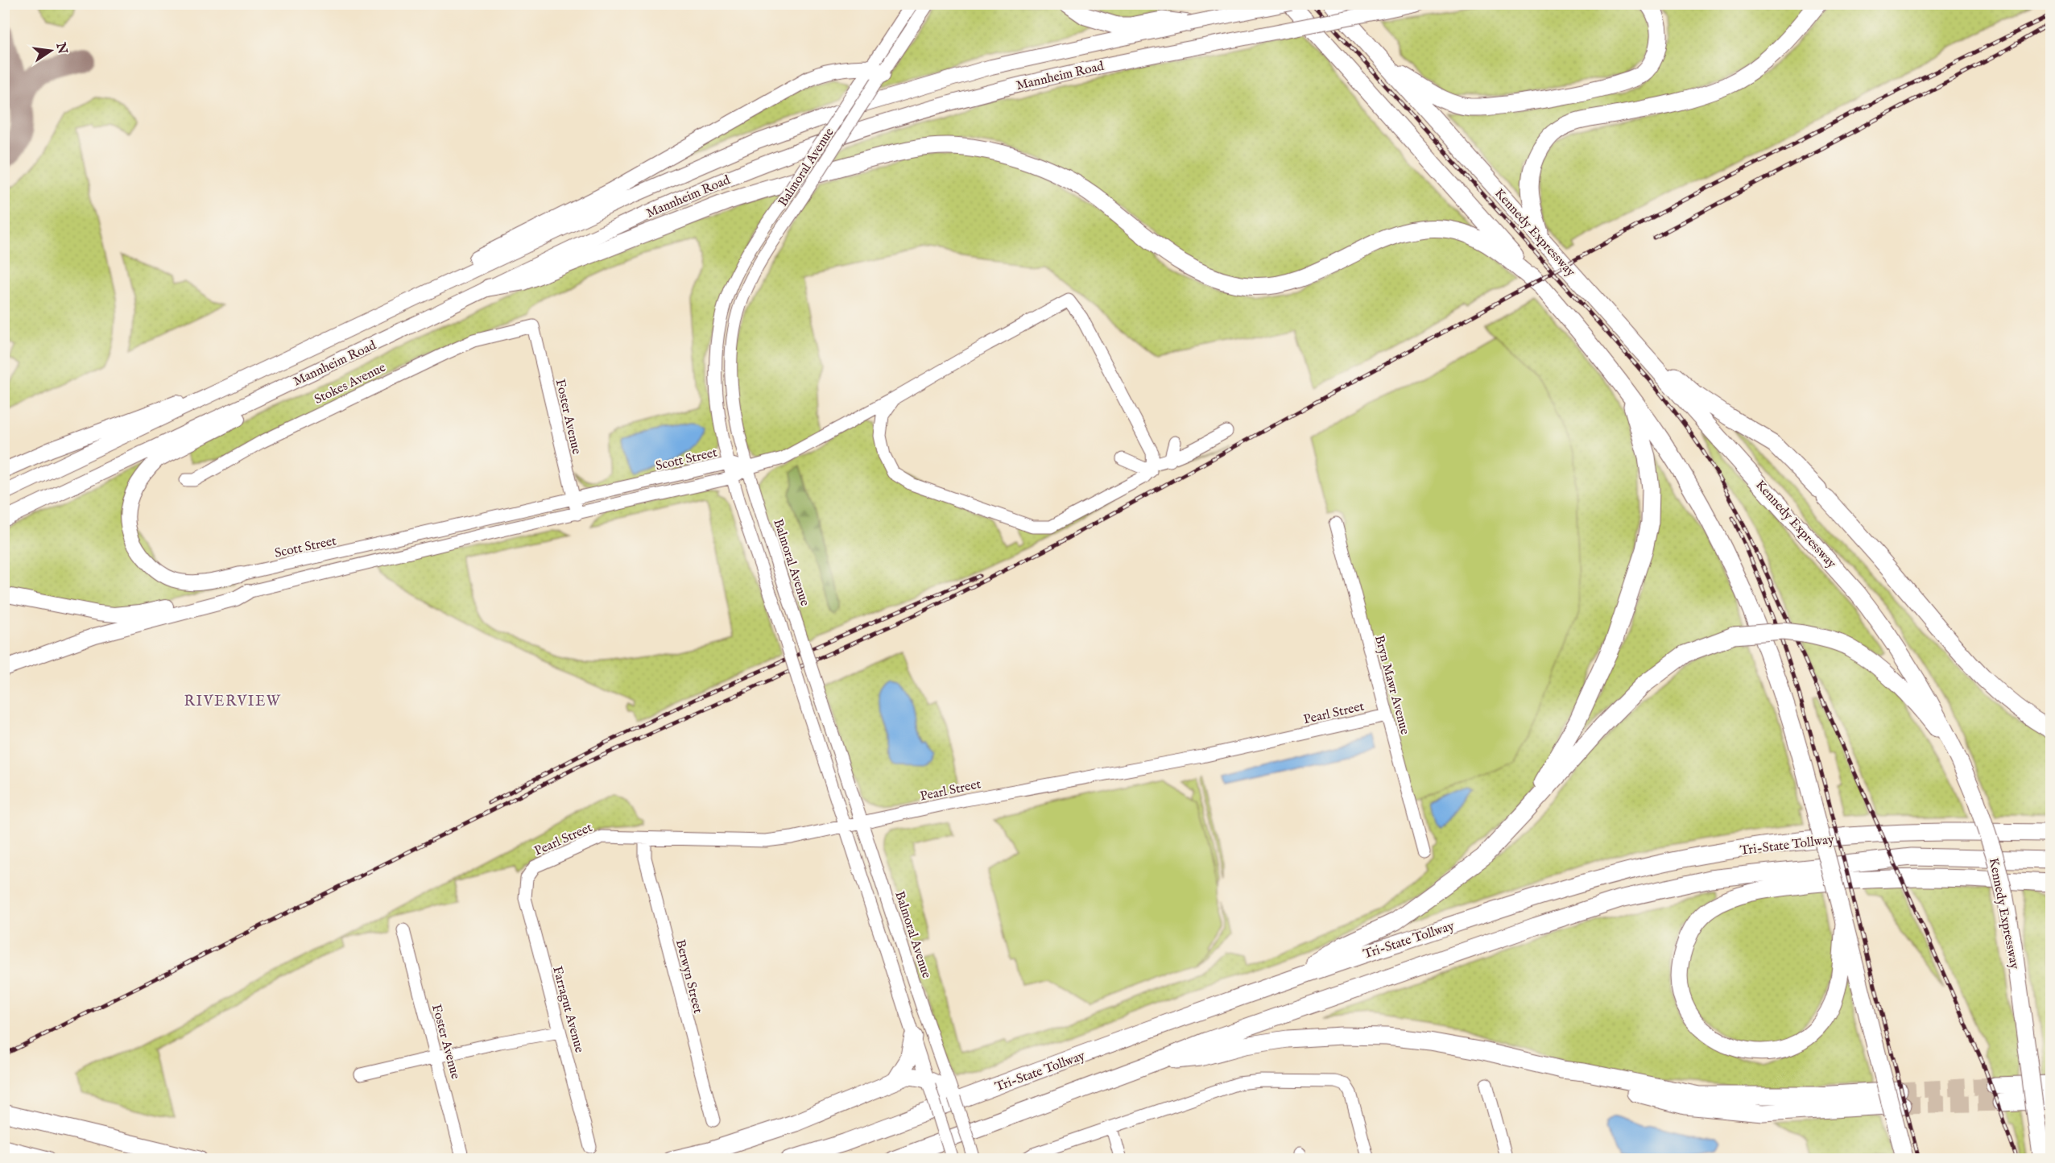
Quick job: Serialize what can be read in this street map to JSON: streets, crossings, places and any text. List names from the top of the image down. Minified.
{"streets":{"highway":["Kennedy Expressway","Tri-State Tollway"],"main road":["Mannheim Road"],"street":["Balmoral Avenue","Stokes Avenue","Foster Avenue","Scott Street","Bryn Mawr Avenue","Pearl Street","Berwyn Street","Farragut Avenue"]},"crossings":[["Balmoral Avenue","Scott Street"],["Balmoral Avenue","Pearl Street"],["Stokes Avenue","Foster Avenue"],["Foster Avenue","Scott Street"],["Bryn Mawr Avenue","Pearl Street"],["Pearl Street","Berwyn Street"],["Pearl Street","Farragut Avenue"]],"districts":["RIVERVIEW"],"north":"right"}
